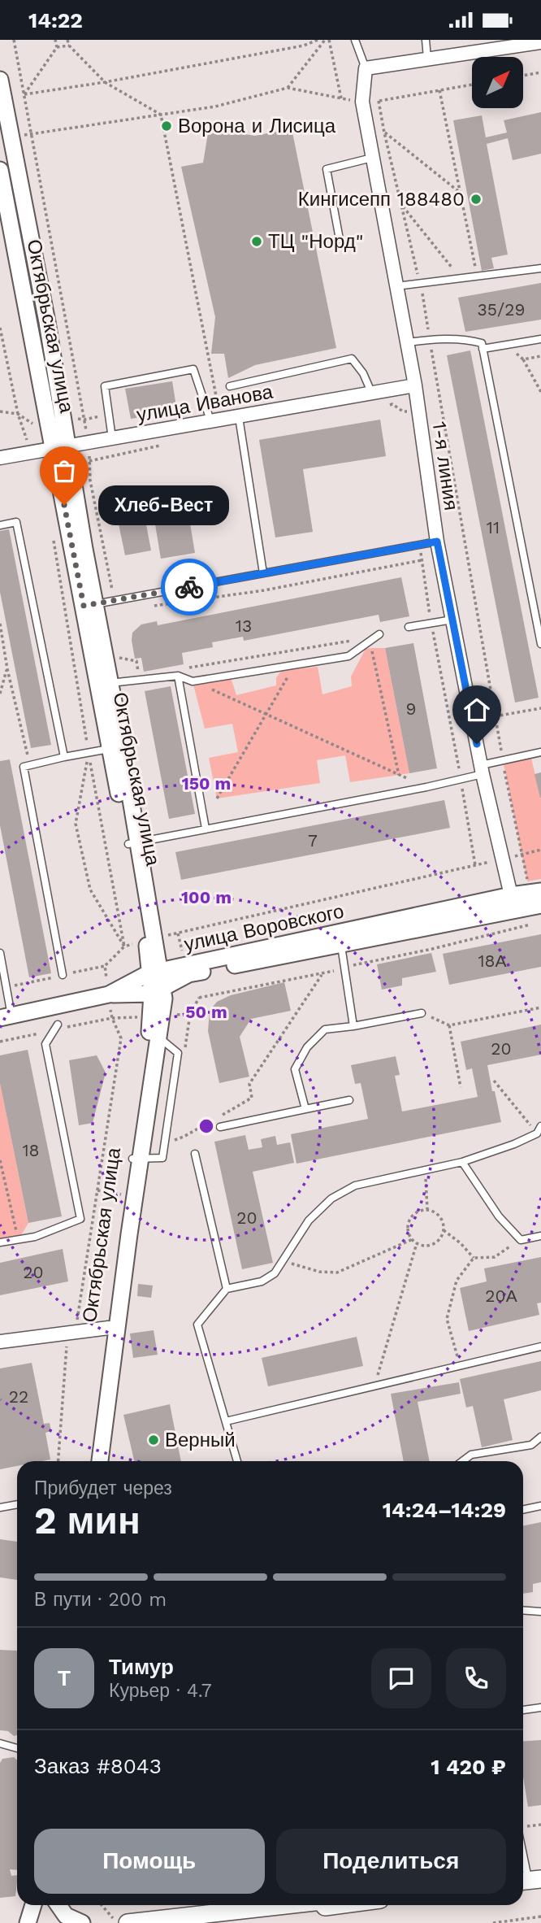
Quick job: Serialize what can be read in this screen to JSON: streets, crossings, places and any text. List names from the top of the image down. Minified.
{"streets":{"street":["Октябрьская улица","улица Иванова","1-я линия","улица Воровского"]},"crossings":[["Октябрьская улица","улица Иванова"],["Октябрьская улица","улица Воровского"],["улица Иванова","1-я линия"],["1-я линия","улица Воровского"]],"places":["Ворона и Лисица","Кингисепп 188480","ТЦ \"Норд\"","Хлеб-Вест","Верный"],"house_numbers":["35/29","11","13","9","7","18А","20","18","20","20","20А","22"],"north":"top right","page":{"status":"14:22","bubble":"Хлеб-Вест","heading":["2 мин","Прибудет через","14:24–14:29"],"panel":["Тимур","Курьер · 4.7","Заказ #8043","1 420 ₽"],"bar":"В пути · 200 m","round":"Т","buttons":["Помощь","Поделиться"]},"rings":["150 m","100 m","50 m"]}
